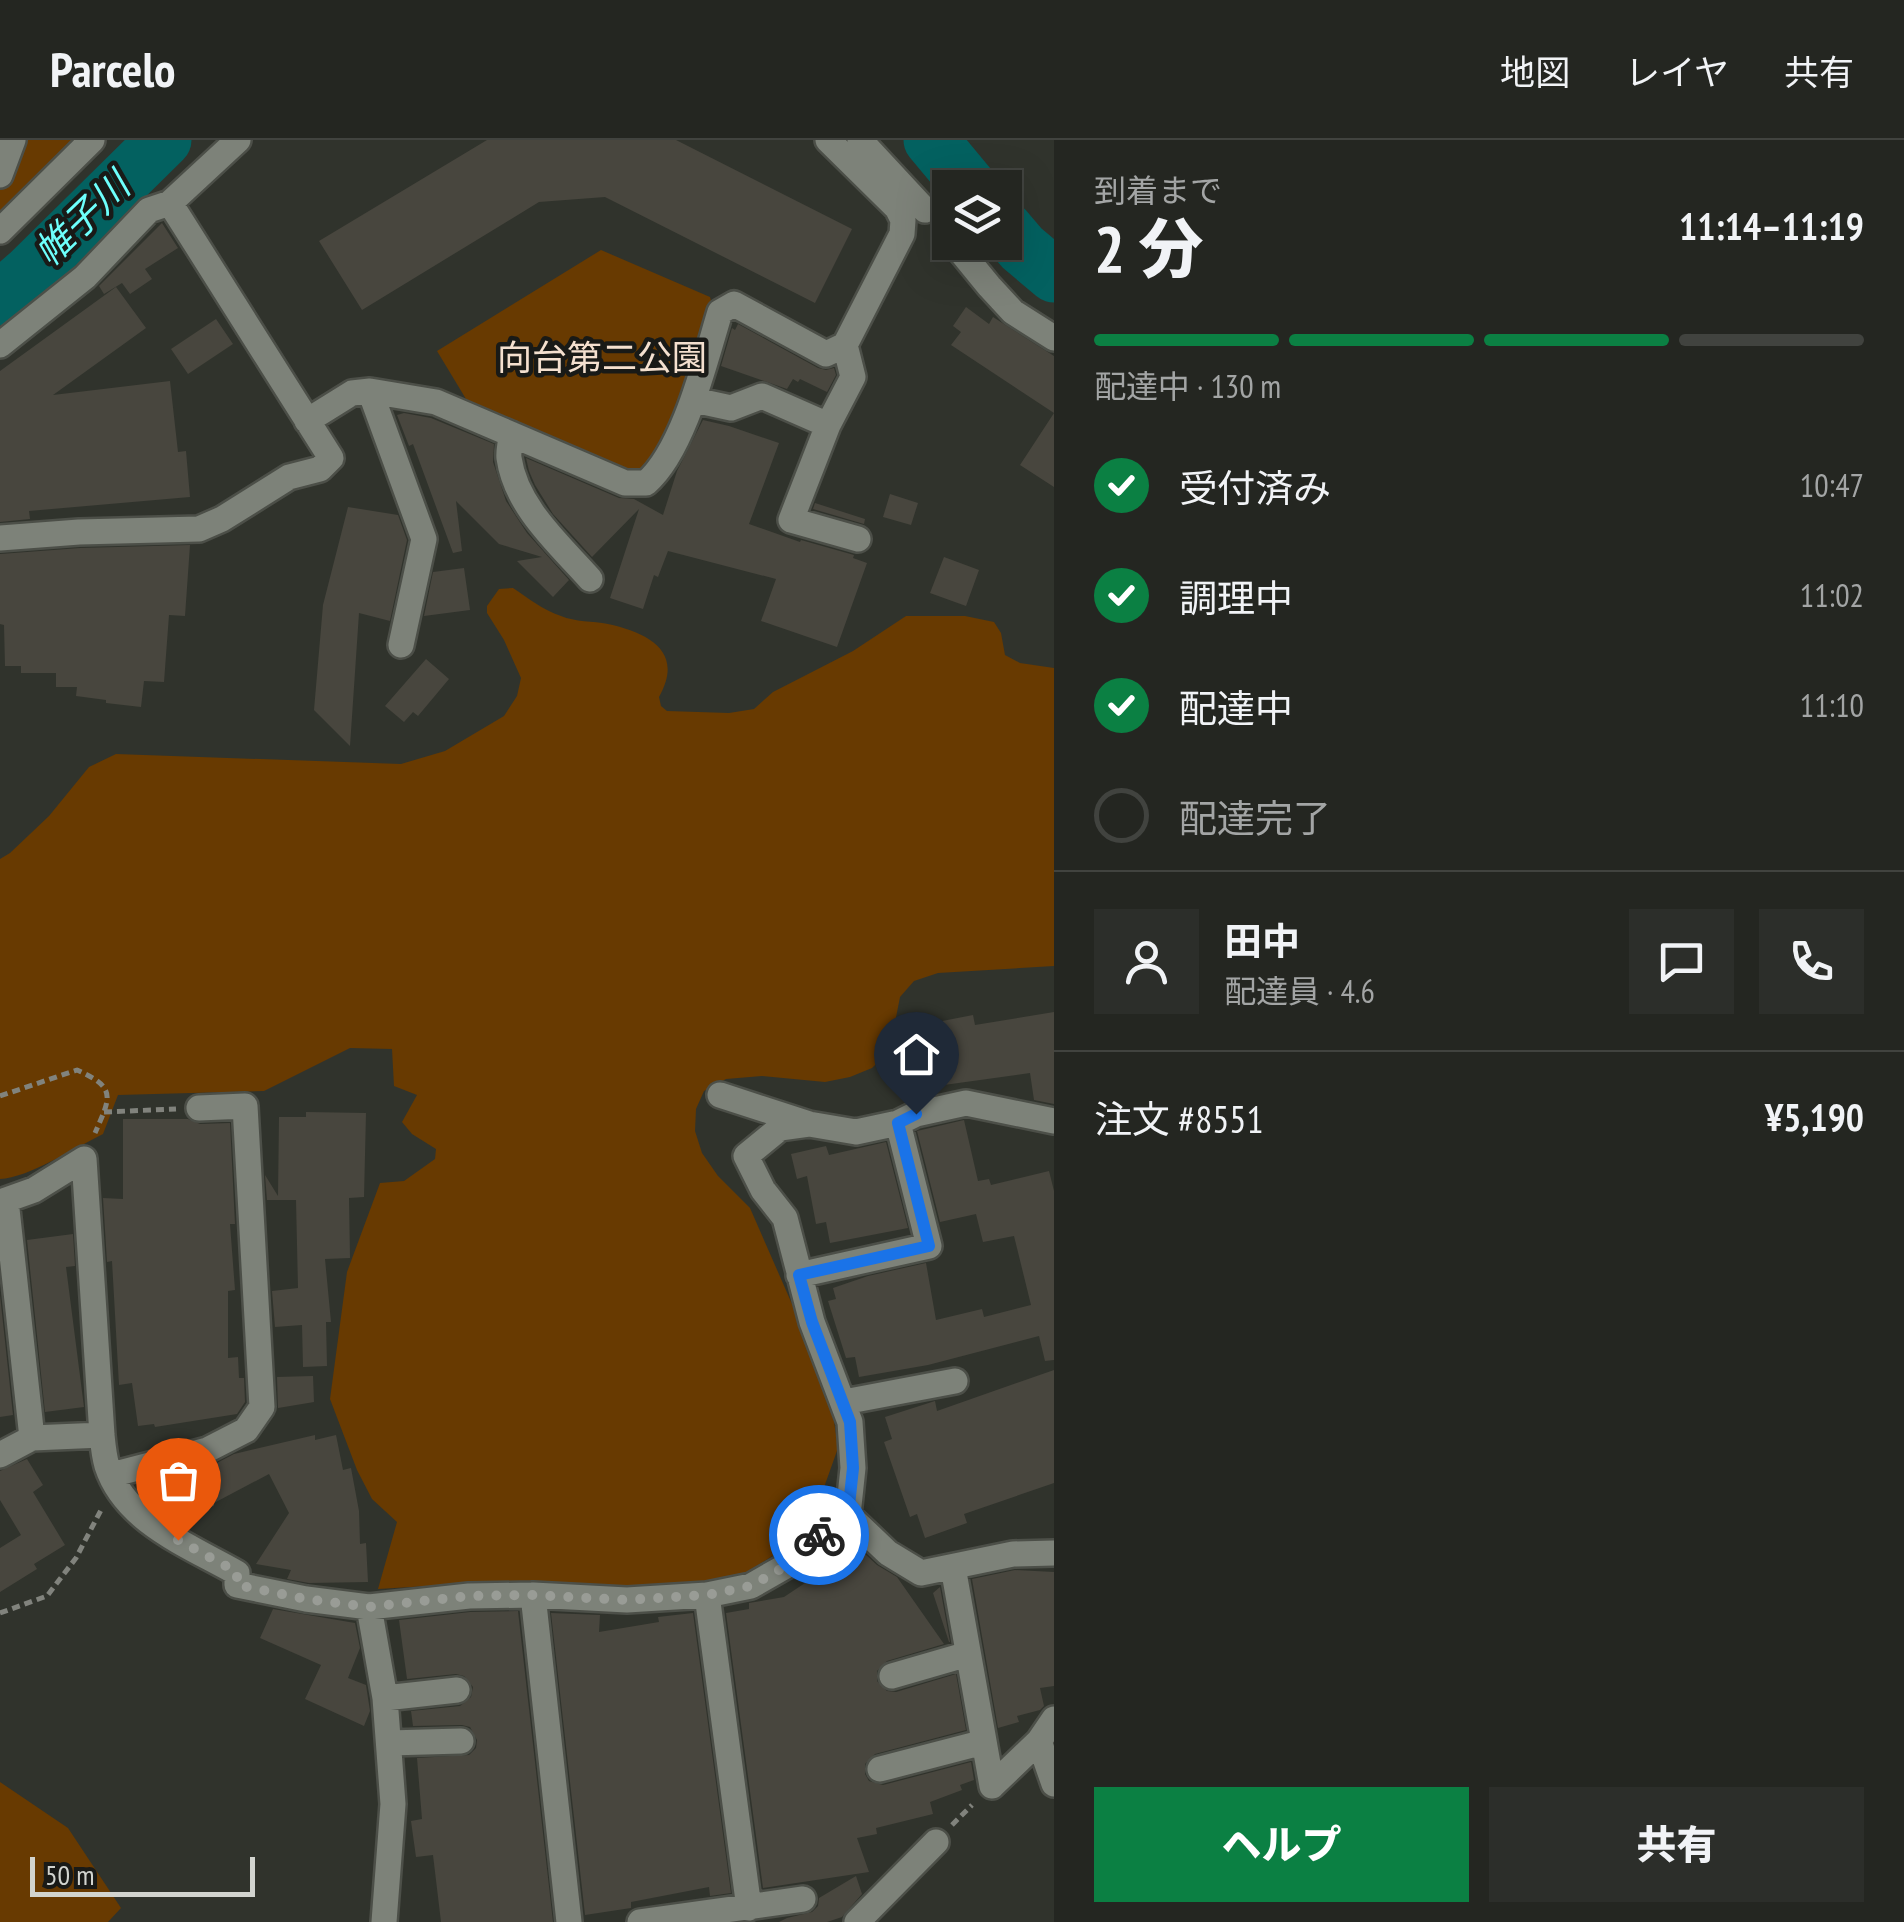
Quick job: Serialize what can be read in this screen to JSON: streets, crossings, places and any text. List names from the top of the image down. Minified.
{"water":["帷子川"],"parks":["向台第二公園"],"scale_bar":"50 m","page":{"header":"Parcelo","nav":["地図","レイヤ","共有"],"heading":["2 分","到着まで","11:14–11:19"],"panel":["田中","配達員 · 4.6","注文 #8551","¥5,190"],"bar":"配達中 · 130 m","list":[["受付済み","10:47"],["調理中","11:02"],["配達中","11:10"],"配達完了"],"buttons":["ヘルプ","共有"],"scale":"50 m"}}
